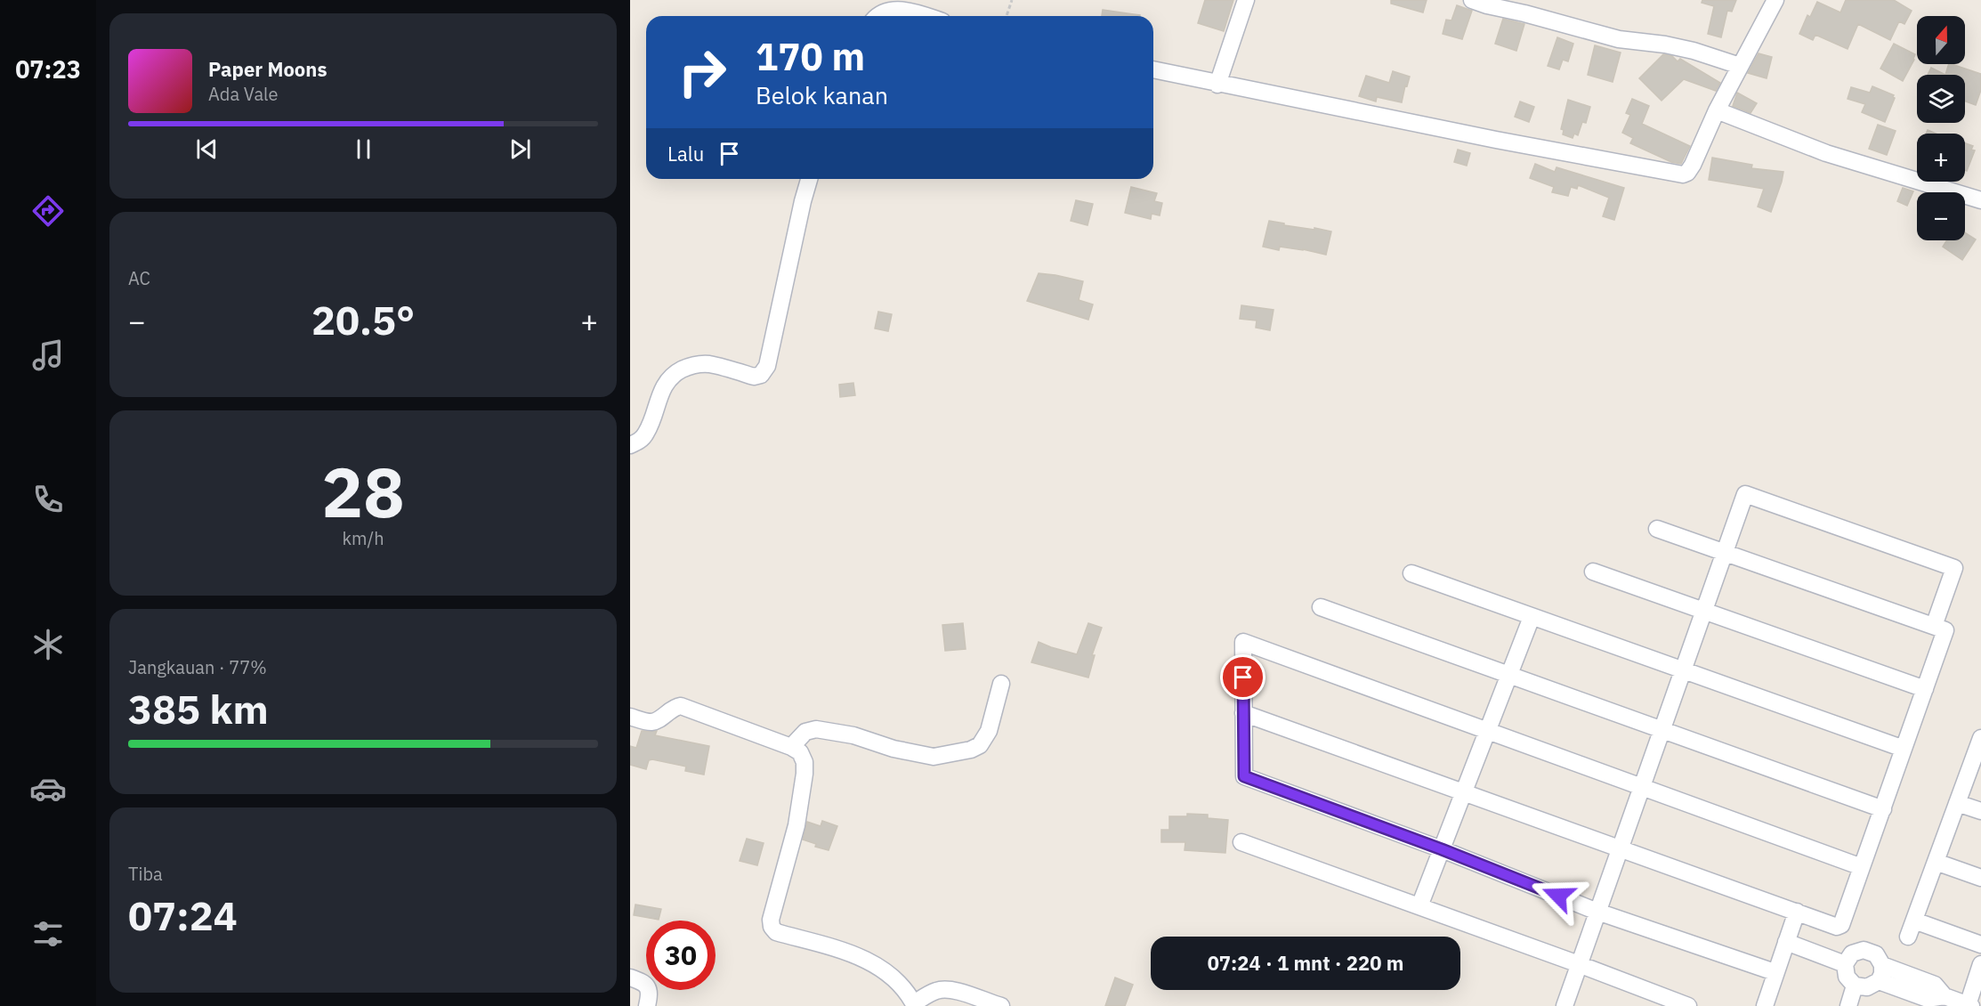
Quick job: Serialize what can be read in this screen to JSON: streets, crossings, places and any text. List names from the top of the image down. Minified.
{"north":"top","page":{"tabs":"07:23","map_buttons":["+","−"],"turn":["170 m","Belok kanan"],"song":["Paper Moons","Ada Vale"],"then":"Lalu","tile":["AC",["28","km/h"],["Jangkauan · 77%","385 km"],["Tiba","07:24"]],"heat":["−","20.5°","+"],"limit":"30","trip":"07:24 · 1 mnt · 220 m"}}
